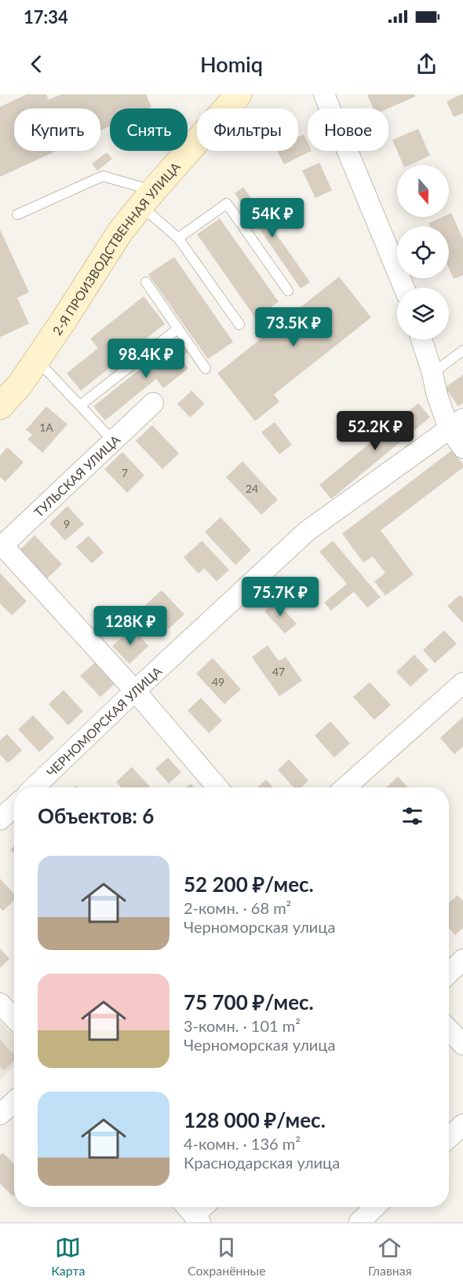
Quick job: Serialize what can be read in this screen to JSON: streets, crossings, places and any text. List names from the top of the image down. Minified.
{"streets":{"street":["2-Я ПРОИЗВОДСТВЕННАЯ УЛИЦА","ТУЛЬСКАЯ УЛИЦА","ЧЕРНОМОРСКАЯ УЛИЦА"]},"house_numbers":["1А","7","24","9","47","49"],"north":"bottom","page":{"status":"17:34","header":"Homiq","chip":["Купить","Снять","Фильтры","Новое"],"price":["54K ₽","73.5K ₽","98.4K ₽","52.2K ₽","75.7K ₽","128K ₽"],"heading":"Объектов: 6","list":[{"name":"52 200 ₽/мес.","note":"2-комн. · 68 m² · Черноморская улица"},{"name":"75 700 ₽/мес.","note":"3-комн. · 101 m² · Черноморская улица"},{"name":"128 000 ₽/мес.","note":"4-комн. · 136 m² · Краснодарская улица"}],"tabs":["Карта","Сохранённые","Главная"]}}
